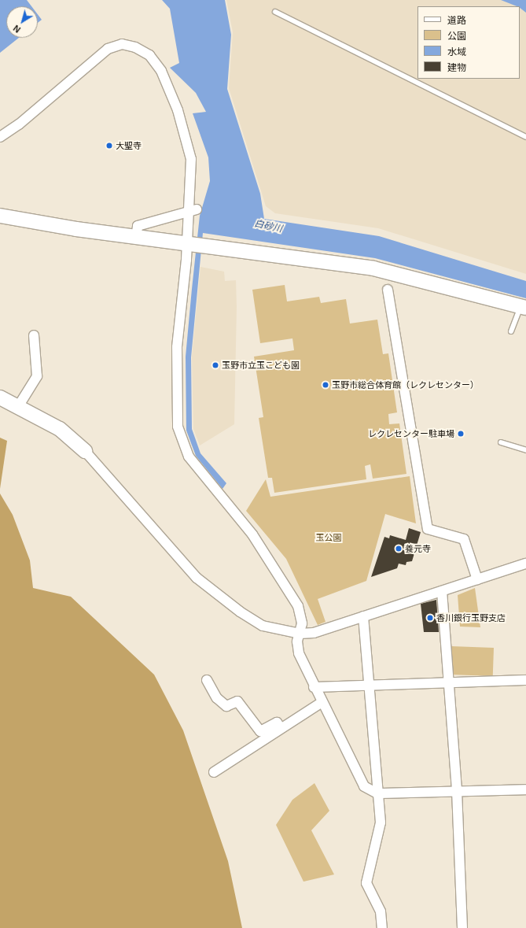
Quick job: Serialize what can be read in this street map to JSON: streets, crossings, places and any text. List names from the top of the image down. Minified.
{"water":["白砂川"],"parks":["玉公園"],"places":["大聖寺","玉野市立玉こども園","玉野市総合体育館（レクレセンター）","レクレセンター駐車場","養元寺","香川銀行玉野支店"],"legend":["道路","公園","水域","建物"],"north":"bottom left"}
